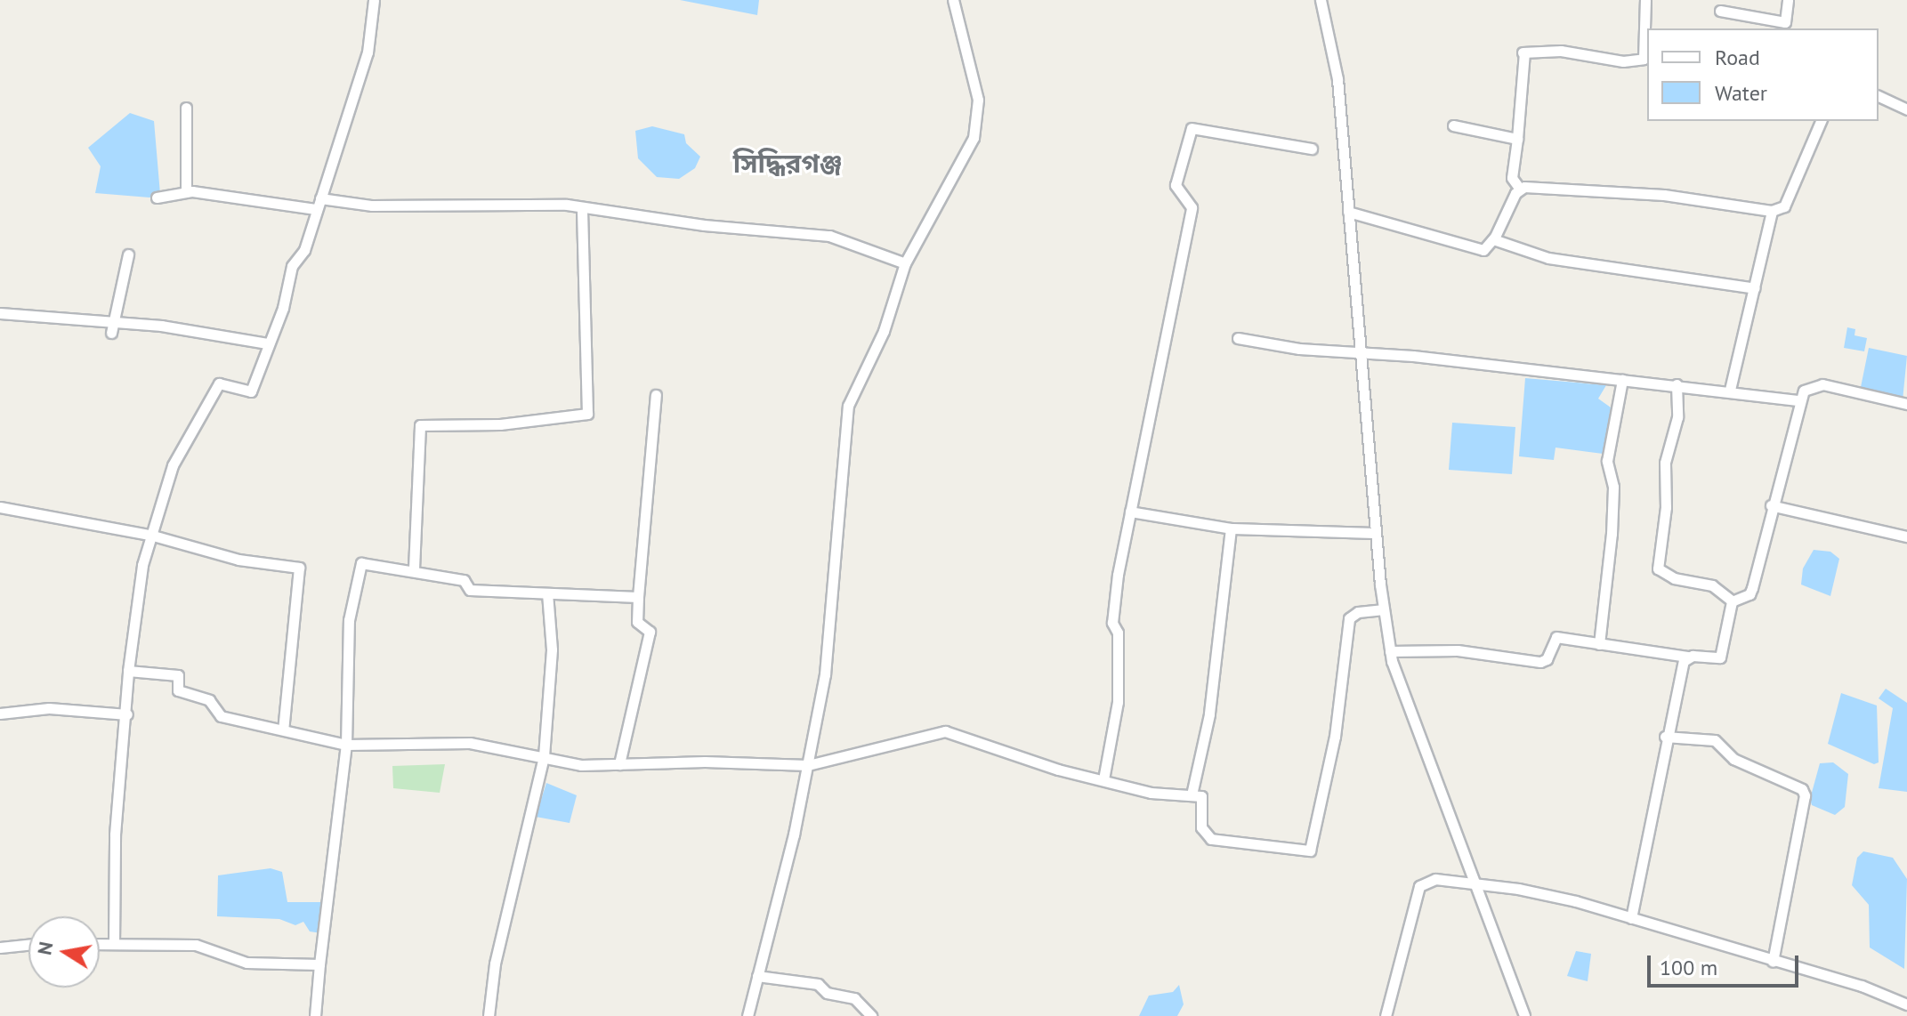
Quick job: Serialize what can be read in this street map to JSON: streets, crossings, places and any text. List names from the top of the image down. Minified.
{"districts":["সিদ্ধিরগঞ্জ"],"legend":["Road","Water"],"scale_bar":"100 m","north":"left"}
